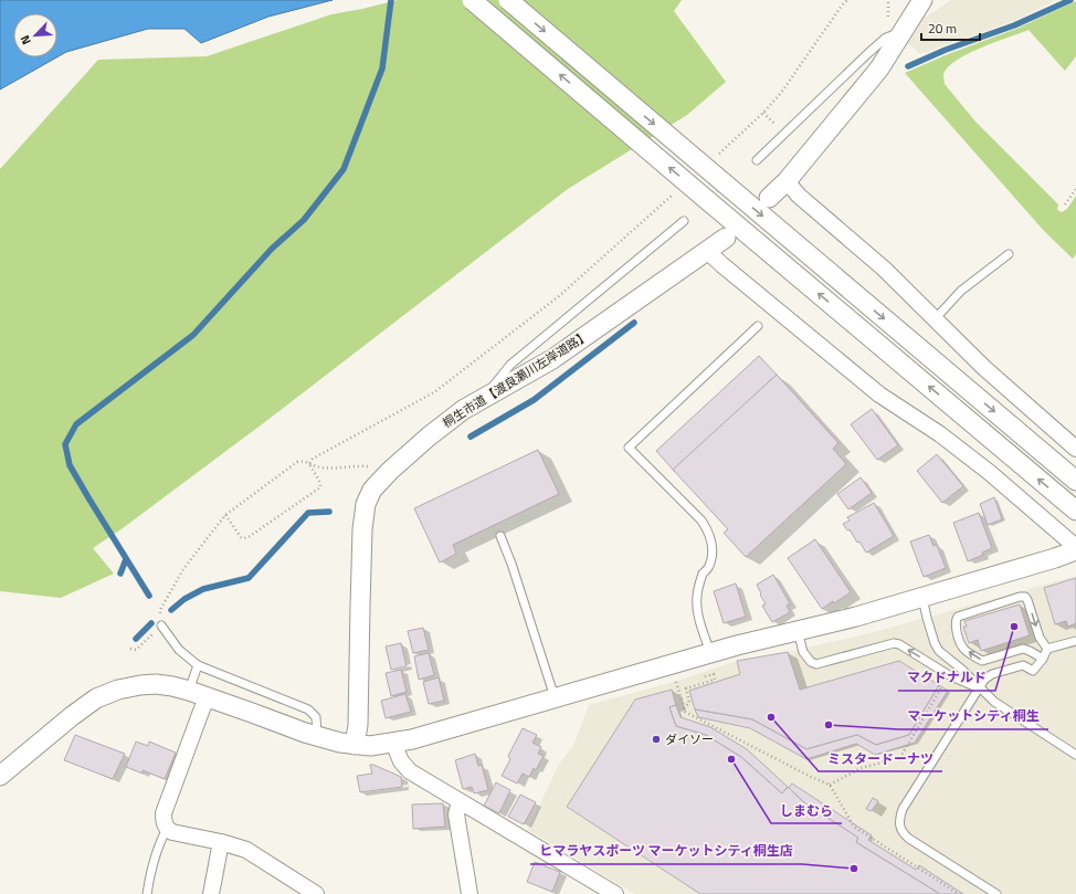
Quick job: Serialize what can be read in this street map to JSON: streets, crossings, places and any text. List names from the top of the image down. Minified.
{"streets":{"street":["桐生市道【渡良瀬川左岸道路】"]},"places":["マクドナルド","ミスタードーナツ","マーケットシティ桐生","ダイソー","しまむら","ヒマラヤスポーツ マーケットシティ桐生店"],"scale_bar":"20 m","north":"bottom left"}
